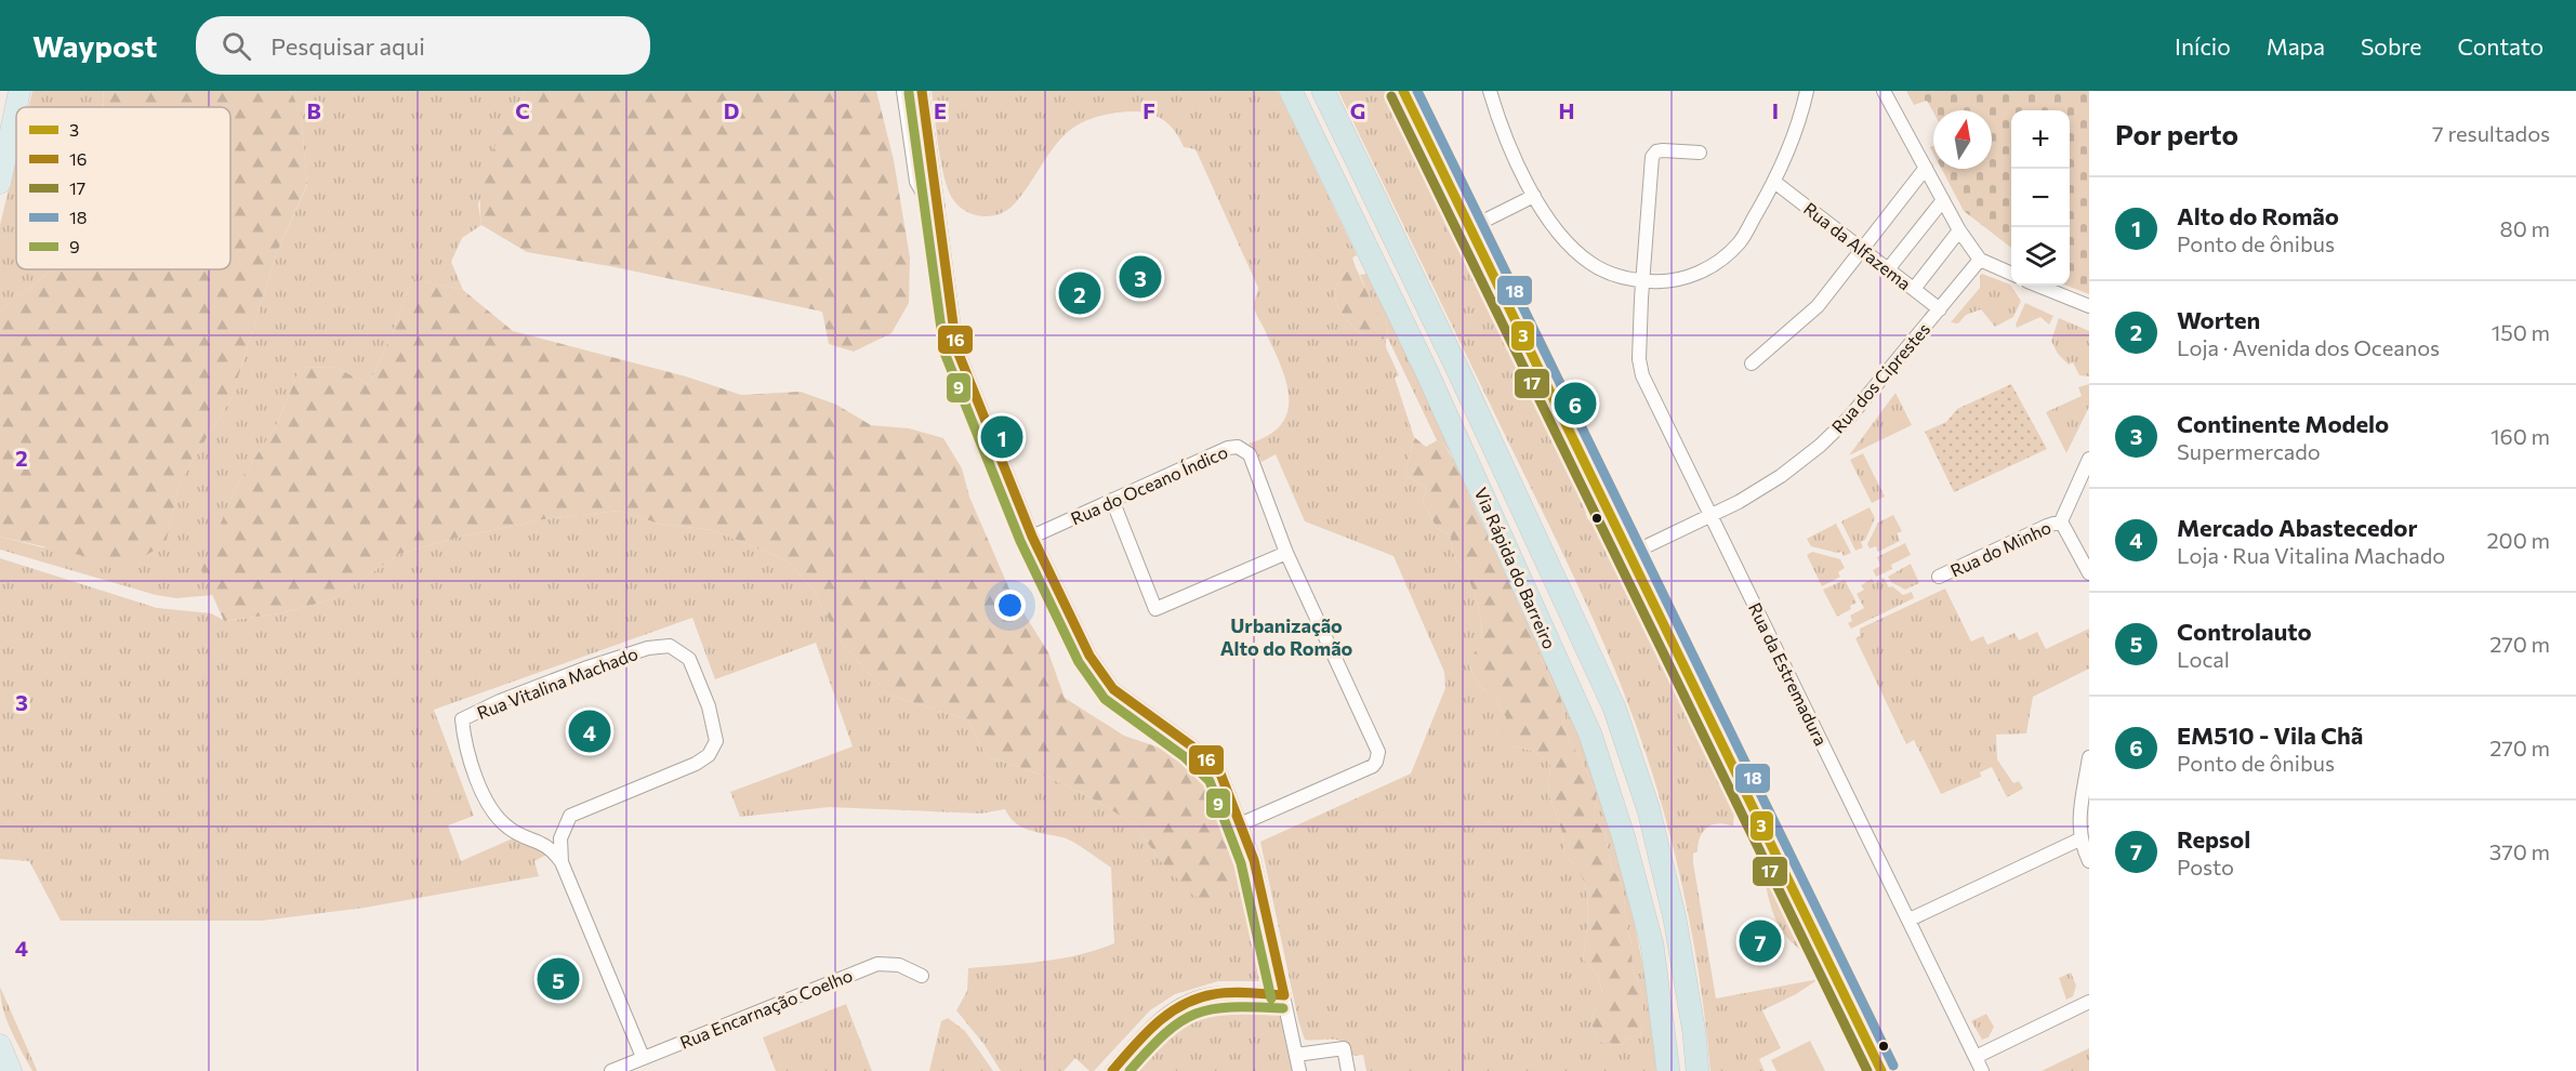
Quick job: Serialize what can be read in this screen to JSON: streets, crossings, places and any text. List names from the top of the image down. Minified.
{"streets":{"highway":["Via Rápida do Barreiro"],"street":["Rua da Alfazema","Rua dos Ciprestes","Rua do Oceano Índico","Rua do Minho","Rua da Estremadura","Rua Vitalina Machado","Rua Encarnação Coelho"]},"crossings":[["Rua da Alfazema","Rua dos Ciprestes"],["Rua dos Ciprestes","Rua da Estremadura"],["Rua Vitalina Machado","Rua Encarnação Coelho"]],"districts":["Urbanização Alto do Romão"],"lines":["transit line 3","transit line 16","transit line 18","transit line 9","transit line 17"],"legend":["3","16","17","18","9"],"north":"top","page":{"header":"Waypost","search":"Pesquisar aqui","nav":["Início","Mapa","Sobre","Contato"],"heading":["Por perto","7 resultados"],"map_buttons":["+","−"],"list":[{"mark":"1","name":"Alto do Romão","note":"Ponto de ônibus","value":"80 m"},{"mark":"2","name":"Worten","note":"Loja · Avenida dos Oceanos","value":"150 m"},{"mark":"3","name":"Continente Modelo","note":"Supermercado","value":"160 m"},{"mark":"4","name":"Mercado Abastecedor","note":"Loja · Rua Vitalina Machado","value":"200 m"},{"mark":"5","name":"Controlauto","note":"Local","value":"270 m"},{"mark":"6","name":"EM510 - Vila Chã","note":"Ponto de ônibus","value":"270 m"},{"mark":"7","name":"Repsol","note":"Posto","value":"370 m"}],"pins":["3","2","6","1","4","7","5"]},"grid":{"columns":["B","C","D","E","F","G","H","I"],"rows":["2","3","4"]}}
